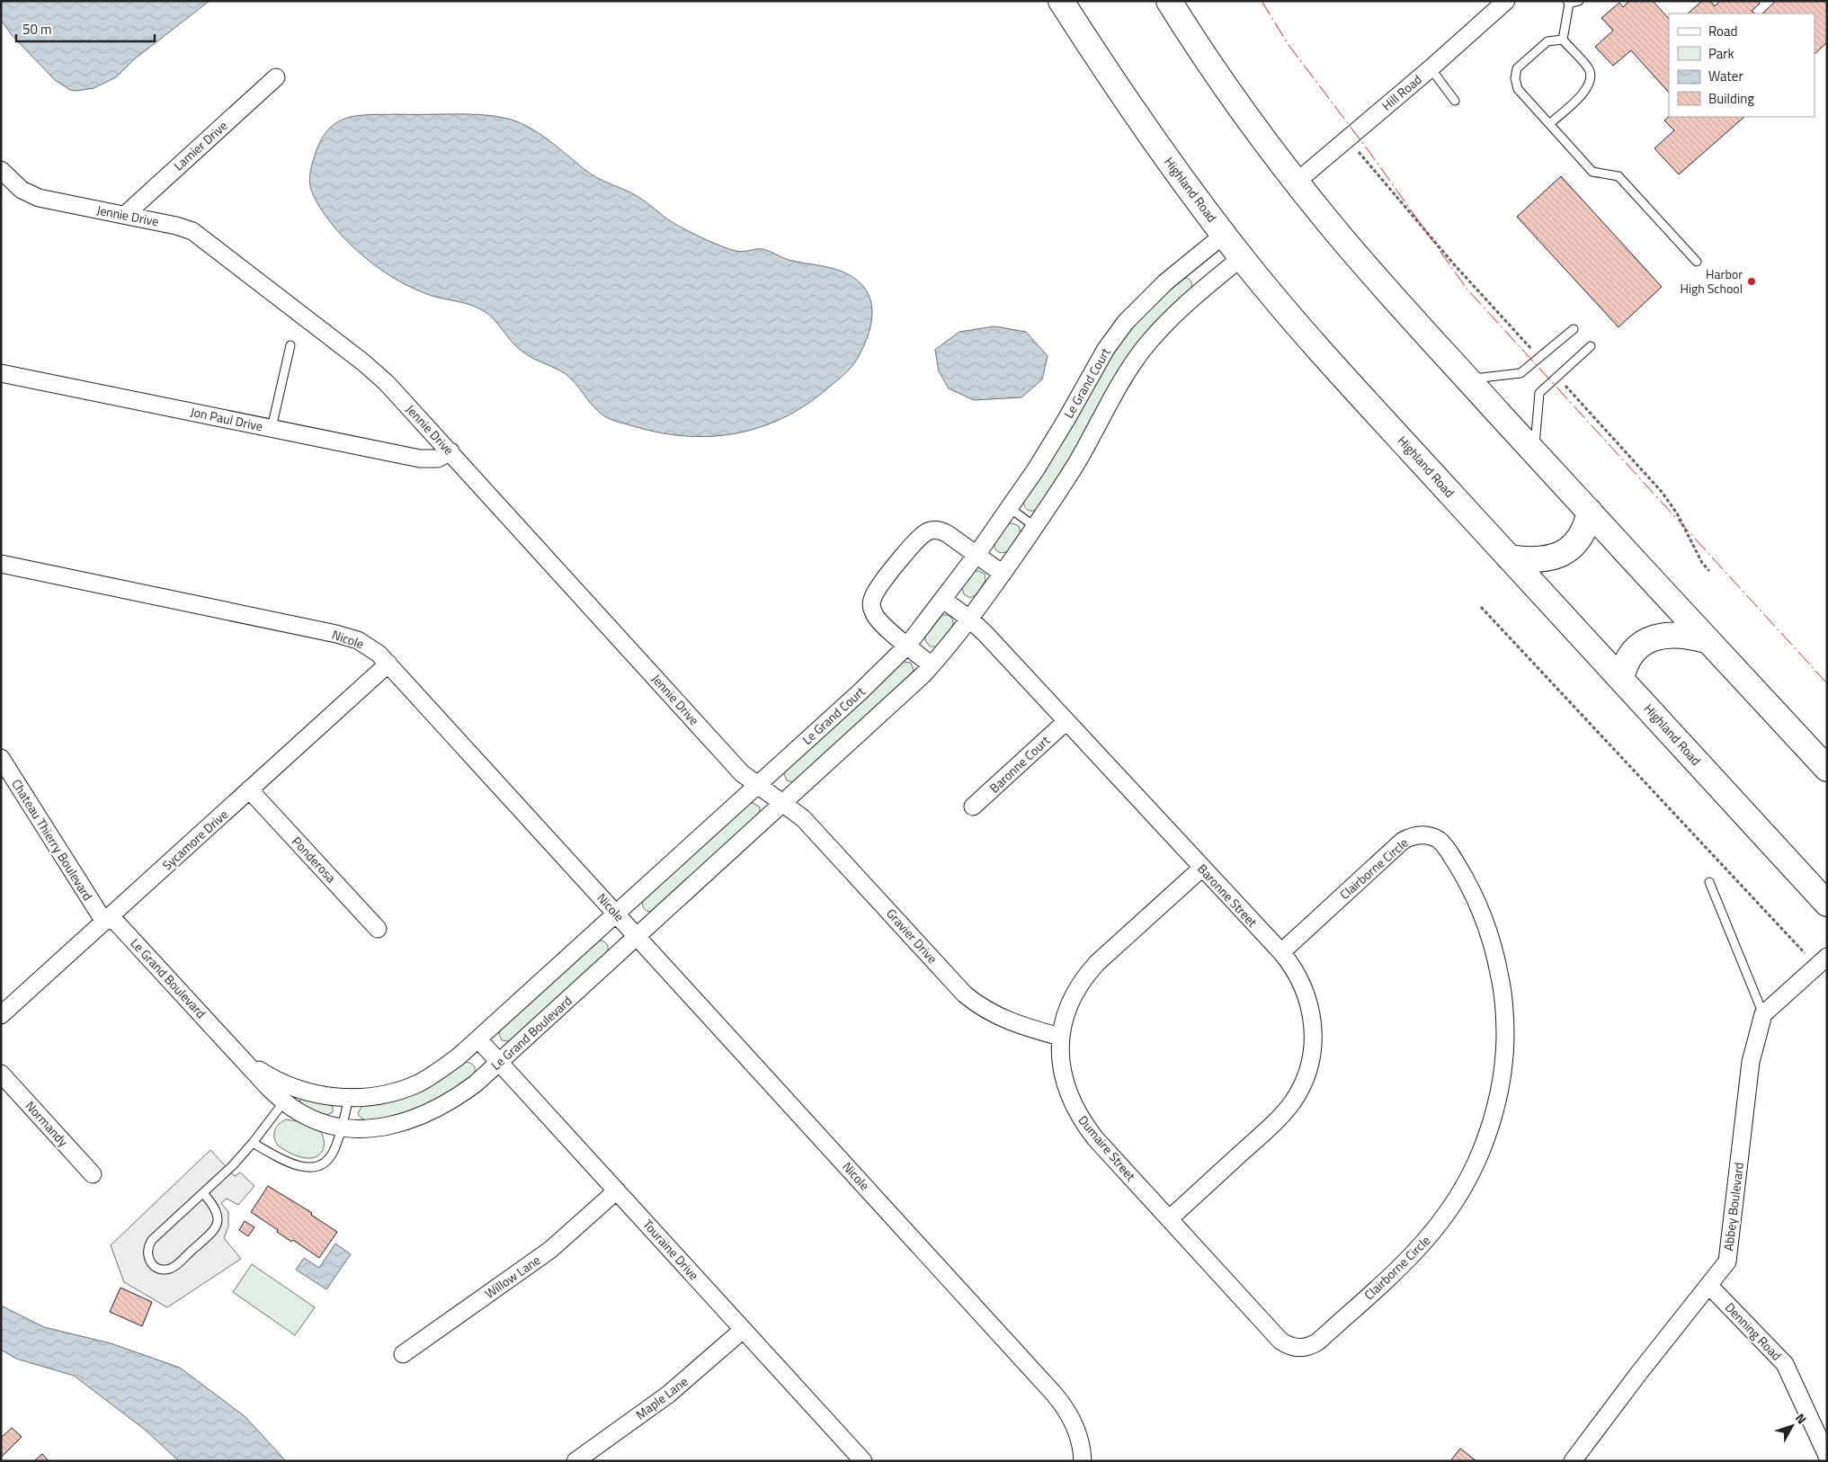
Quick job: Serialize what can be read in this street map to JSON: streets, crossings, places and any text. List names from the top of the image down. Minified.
{"streets":{"highway":["Highland Road"],"street":["Hill Road","Lamier Drive","Jennie Drive","Le Grand Court","Jon Paul Drive","Nicole","Baronne Court","Chateau Thierry Boulevard","Sycamore Drive","Ponderosa","Clairborne Circle","Baronne Street","Gravier Drive","Le Grand Boulevard","Normandy","Dumaire Street","Abbey Boulevard","Touraine Drive","Willow Lane","Denning Road","Maple Lane"]},"crossings":[["Lamier Drive","Jennie Drive"],["Highland Road","Le Grand Court"],["Jennie Drive","Le Grand Court"],["Jennie Drive","Jon Paul Drive"],["Jennie Drive","Gravier Drive"],["Jennie Drive","Le Grand Boulevard"],["Le Grand Court","Baronne Street"],["Le Grand Court","Le Grand Boulevard"],["Nicole","Sycamore Drive"],["Nicole","Le Grand Boulevard"],["Baronne Court","Baronne Street"],["Chateau Thierry Boulevard","Sycamore Drive"],["Chateau Thierry Boulevard","Le Grand Boulevard"],["Sycamore Drive","Ponderosa"],["Sycamore Drive","Le Grand Boulevard"],["Clairborne Circle","Baronne Street"],["Clairborne Circle","Dumaire Street"],["Baronne Street","Dumaire Street"],["Gravier Drive","Le Grand Boulevard"],["Gravier Drive","Dumaire Street"],["Le Grand Boulevard","Touraine Drive"],["Abbey Boulevard","Denning Road"],["Touraine Drive","Willow Lane"],["Touraine Drive","Maple Lane"]],"places":["Harbor High School"],"legend":["Road","Park","Water","Building"],"scale_bar":"50 m","north":"top right"}
